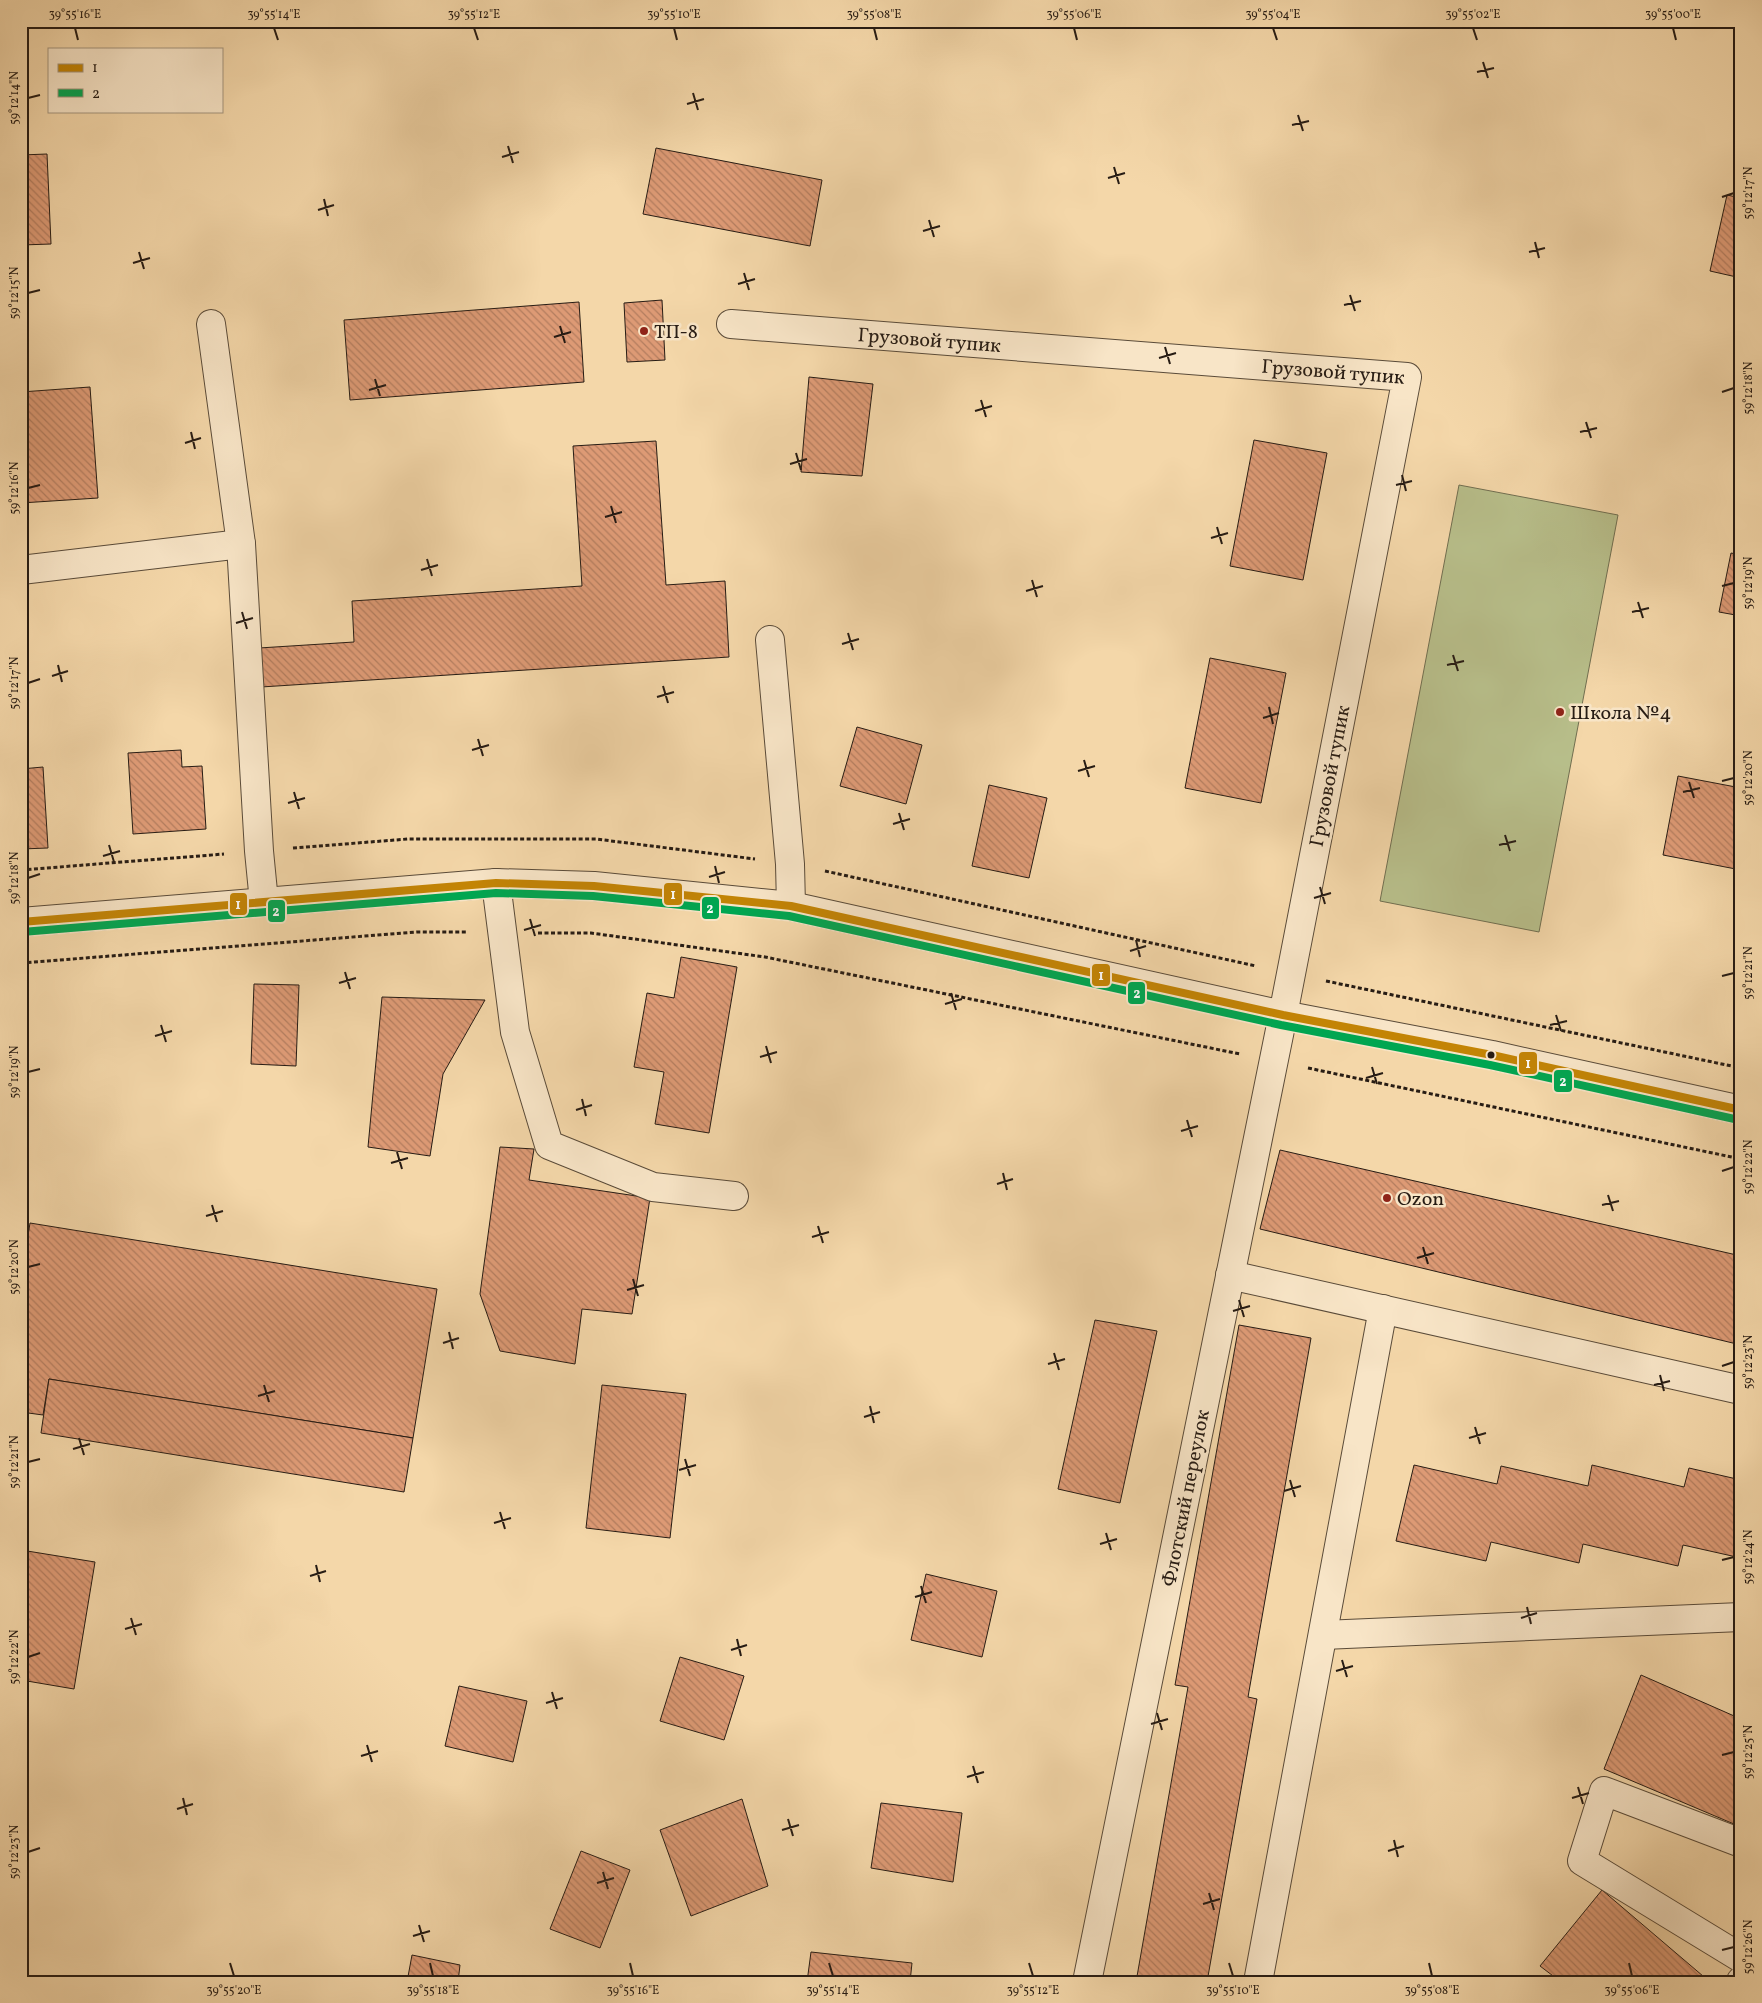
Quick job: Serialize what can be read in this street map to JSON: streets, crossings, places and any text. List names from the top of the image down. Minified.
{"streets":{"street":["Грузовой тупик","Флотский переулок"]},"crossings":[["Грузовой тупик","Флотский переулок"]],"places":["ТП-8","Школа №4","Ozon"],"lines":["transit line 1","transit line 2"],"legend":["1","2"],"coordinates":["39°55'16\"E","39°55'14\"E","39°55'12\"E","39°55'10\"E","39°55'08\"E","39°55'06\"E","39°55'04\"E","39°55'02\"E","39°55'00\"E","59°12'14\"N","59°12'17\"N","59°12'15\"N","59°12'18\"N","59°12'16\"N","59°12'19\"N","59°12'20\"N","59°12'21\"N","59°12'22\"N","59°12'23\"N","59°12'24\"N","59°12'25\"N","59°12'26\"N","39°55'20\"E","39°55'18\"E"]}
